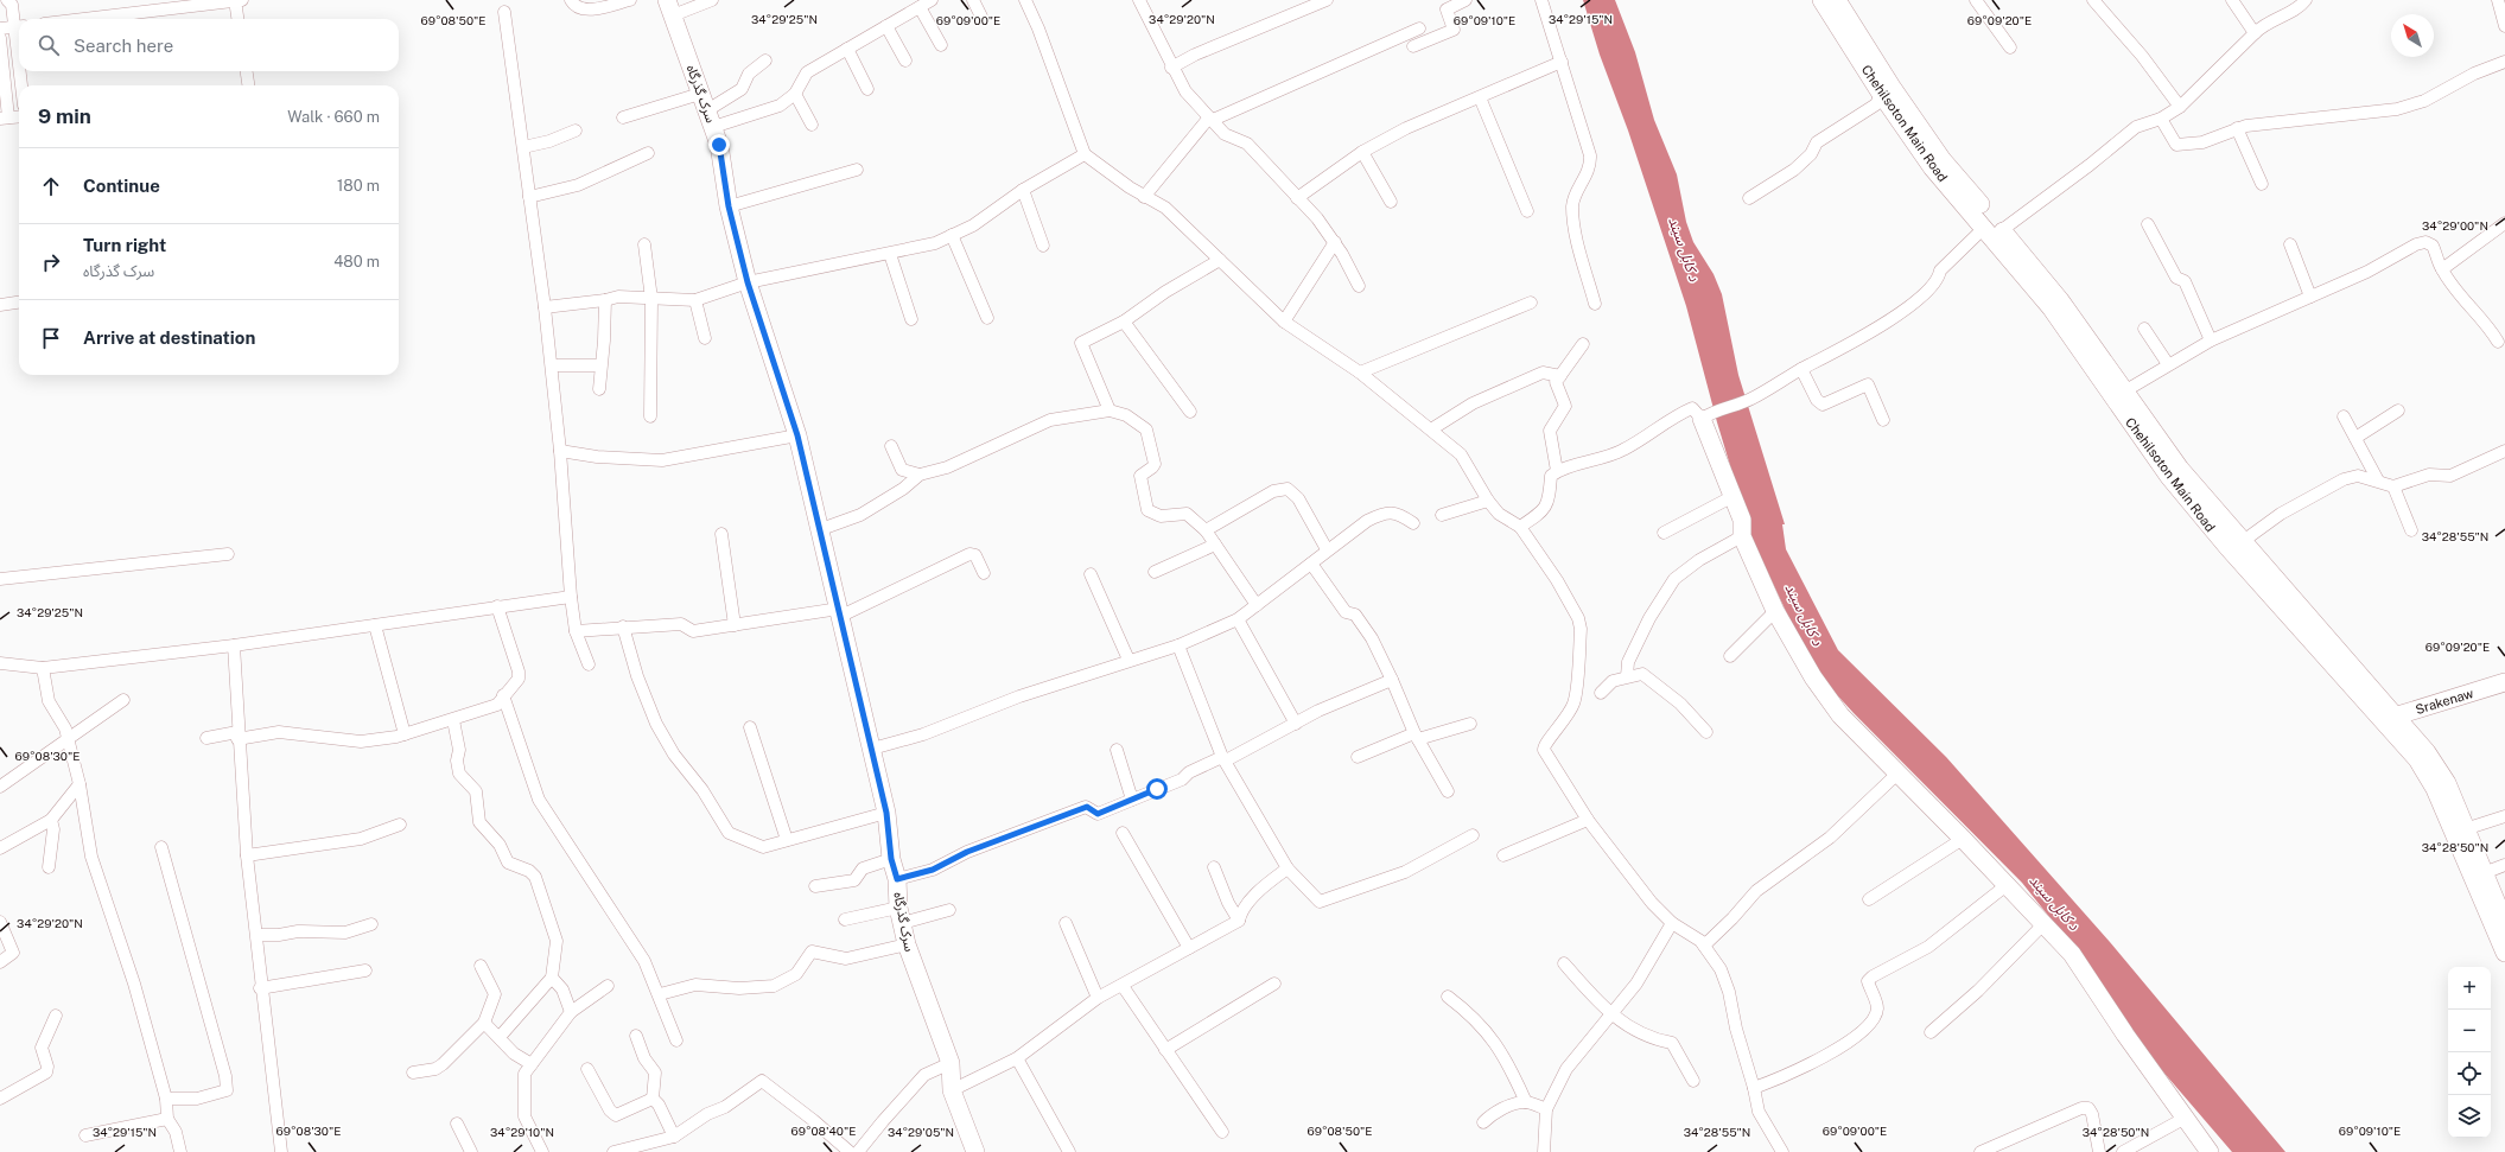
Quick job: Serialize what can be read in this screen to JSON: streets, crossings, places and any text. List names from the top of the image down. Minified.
{"streets":{"main road":["سرک گذرگاه","Chehilsoton Main Road","Srakenaw"]},"crossings":[["Chehilsoton Main Road","Srakenaw"]],"water":["د کابل سيند"],"north":"top left","page":{"search":"Search here","heading":["9 min","Walk · 660 m"],"list":[["Continue","180 m"],["Turn right","سرک گذرگاه","480 m"],"Arrive at destination"],"map_buttons":["+","−"]},"coordinates":["34°29'15\"N","34°29'25\"N","34°29'20\"N","69°08'50\"E","69°09'00\"E","69°09'10\"E","69°09'20\"E","34°29'00\"N","34°28'55\"N","69°08'30\"E","34°28'50\"N","69°08'40\"E","34°29'10\"N","34°29'05\"N"]}
